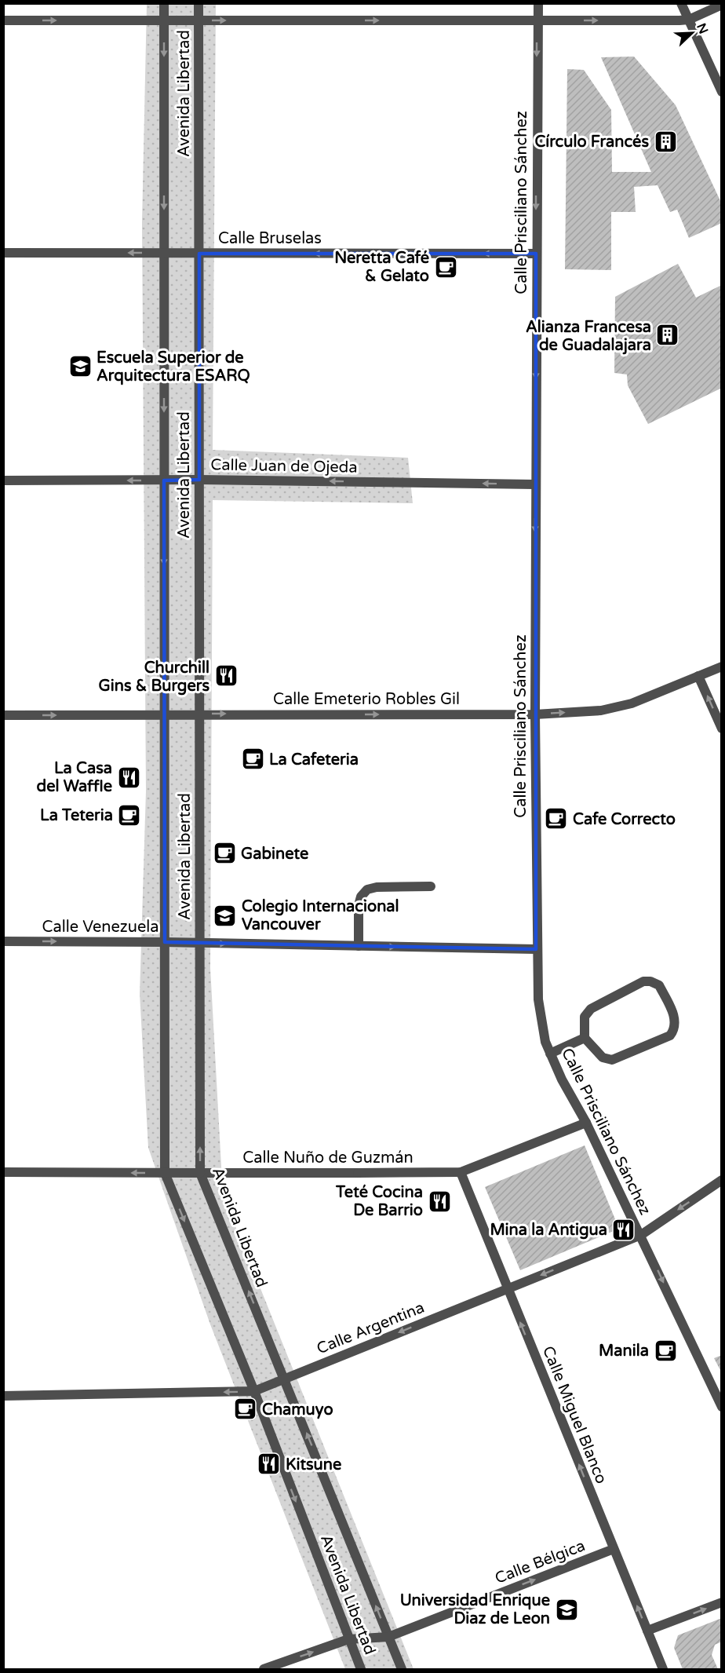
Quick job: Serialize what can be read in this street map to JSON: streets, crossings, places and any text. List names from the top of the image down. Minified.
{"streets":{"street":["Avenida Libertad","Calle Prisciliano Sánchez","Calle Bruselas","Calle Juan de Ojeda","Calle Emeterio Robles Gil","Calle Venezuela","Calle Nuño de Guzmán","Calle Argentina","Calle Miguel Blanco","Calle Bélgica"]},"crossings":[["Avenida Libertad","Calle Bruselas"],["Avenida Libertad","Calle Juan de Ojeda"],["Avenida Libertad","Calle Emeterio Robles Gil"],["Avenida Libertad","Calle Venezuela"],["Avenida Libertad","Calle Nuño de Guzmán"],["Avenida Libertad","Calle Argentina"],["Avenida Libertad","Calle Bélgica"],["Calle Prisciliano Sánchez","Calle Bruselas"],["Calle Prisciliano Sánchez","Calle Juan de Ojeda"],["Calle Prisciliano Sánchez","Calle Emeterio Robles Gil"],["Calle Prisciliano Sánchez","Calle Venezuela"],["Calle Prisciliano Sánchez","Calle Nuño de Guzmán"],["Calle Prisciliano Sánchez","Calle Argentina"],["Calle Nuño de Guzmán","Calle Miguel Blanco"],["Calle Argentina","Calle Miguel Blanco"],["Calle Miguel Blanco","Calle Bélgica"]],"one_way":["Calle Prisciliano Sánchez","Calle Bruselas","Calle Juan de Ojeda","Calle Emeterio Robles Gil","Calle Venezuela","Calle Argentina","Calle Miguel Blanco","Calle Bélgica"],"places":{"building":["Círculo Francés","Alianza Francesa de Guadalajara"],"cafe":["Neretta Café & Gelato","La Cafeteria","La Teteria","Cafe Correcto","Gabinete","Manila","Chamuyo"],"school or university":["Escuela Superior de Arquitectura ESARQ","Colegio Internacional Vancouver","Universidad Enrique Diaz de Leon"],"restaurant":["Churchill Gins & Burgers","La Casa del Waffle","Teté Cocina De Barrio","Mina la Antigua","Kitsune"]},"north":"top right"}
